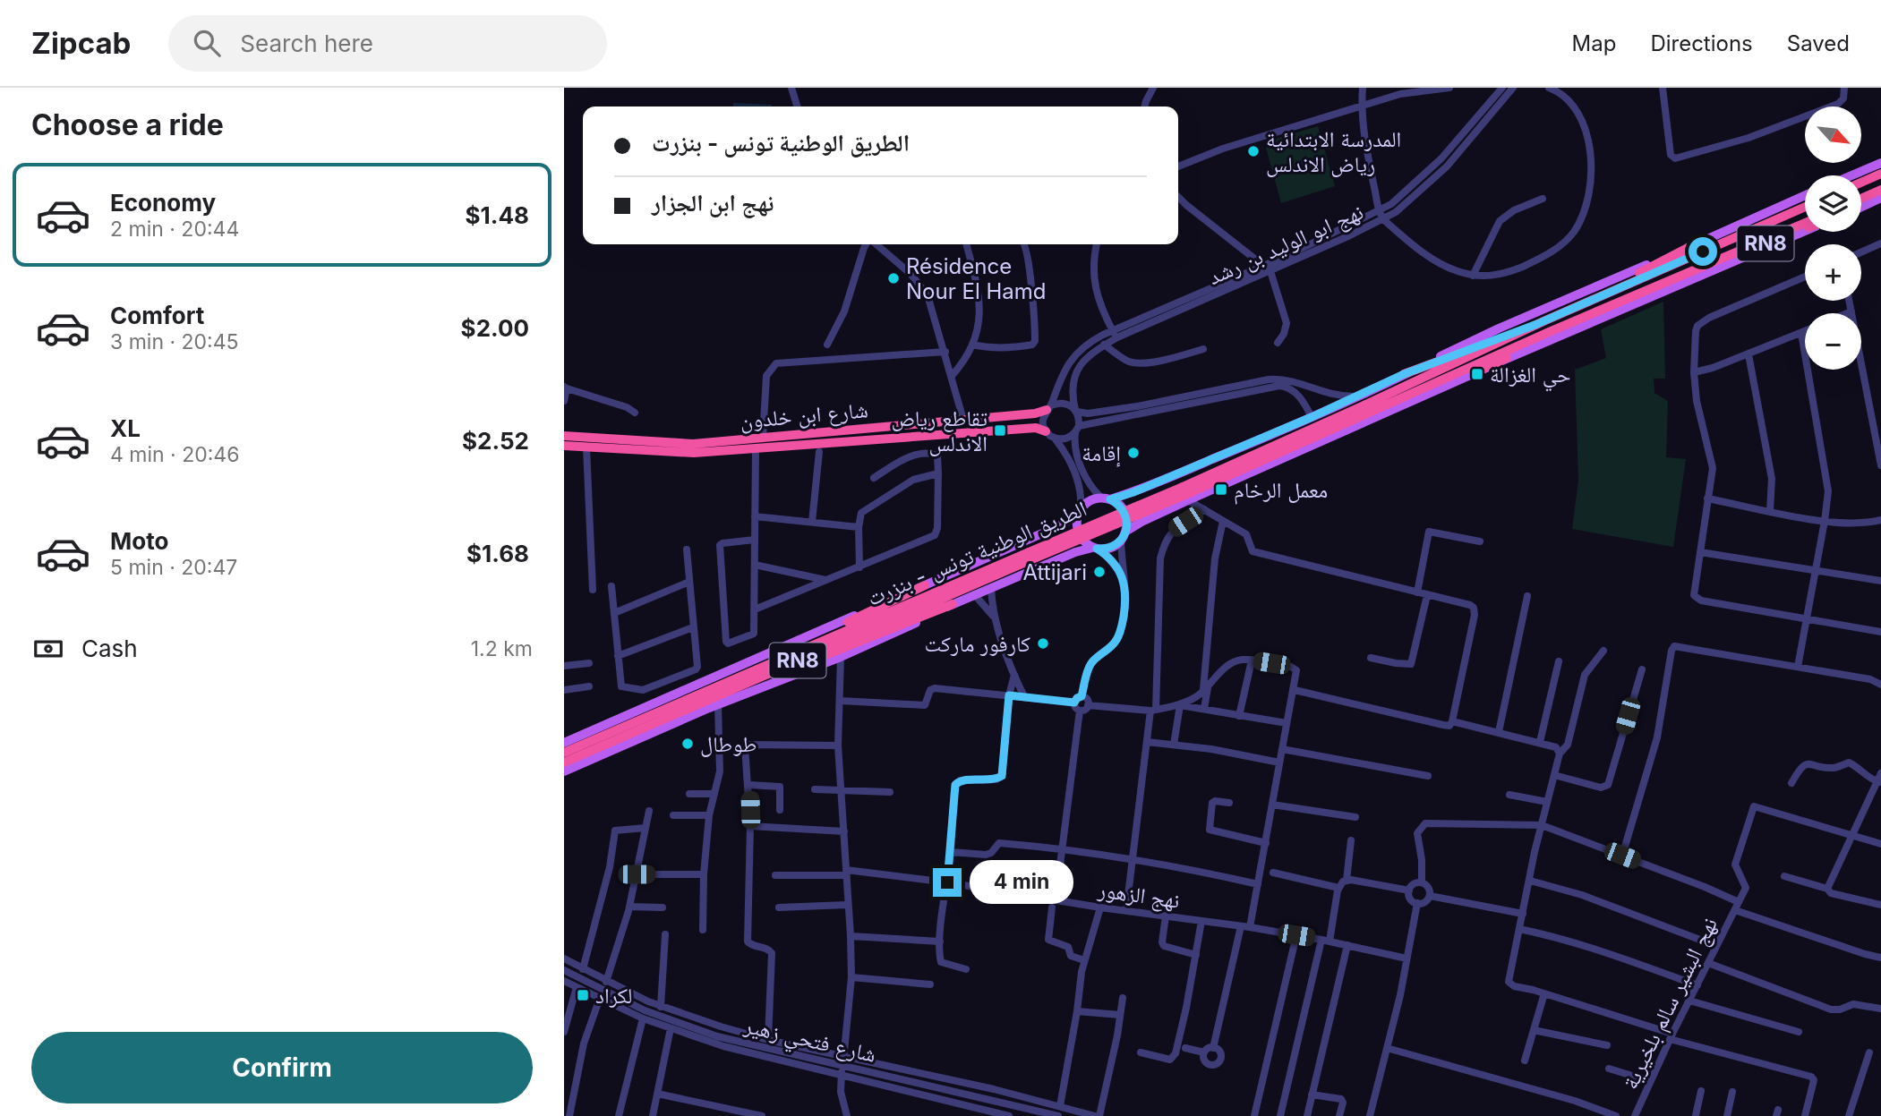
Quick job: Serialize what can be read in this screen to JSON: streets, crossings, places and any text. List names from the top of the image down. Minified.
{"streets":{"highway":["RN8","شارع ابن خلدون","الطريق الوطنية تونس - بنزرت"],"street":["نهج ابو الوليد بن رشد","نهج الزهور","نهج البشير سالم بلخيرية","شارع فتحي زهير"]},"crossings":[["RN8","الطريق الوطنية تونس - بنزرت"],["نهج ابو الوليد بن رشد","شارع ابن خلدون"]],"places":{"other":["المدرسة الابتدائية رياض الاندلس","Résidence Nour El Hamd","إقامة","Attijari","كارفور ماركت","طوطال"],"transit":["حي الغزالة","تقاطع رياض الاندلس","معمل الرخام","لكراد"]},"north":"bottom right","page":{"header":"Zipcab","search":"Search here","nav":["Map","Directions","Saved"],"heading":"Choose a ride","map_buttons":["+","−"],"banner":["الطريق الوطنية تونس - بنزرت","نهج ابن الجزار"],"list":[{"name":"Economy","note":"2 min · 20:44","value":"$1.48"},{"name":"Comfort","note":"3 min · 20:45","value":"$2.00"},{"name":"XL","note":"4 min · 20:46","value":"$2.52"},{"name":"Moto","note":"5 min · 20:47","value":"$1.68"}],"pay":["Cash","1.2 km"],"bubble":"4 min","buttons":"Confirm"}}
